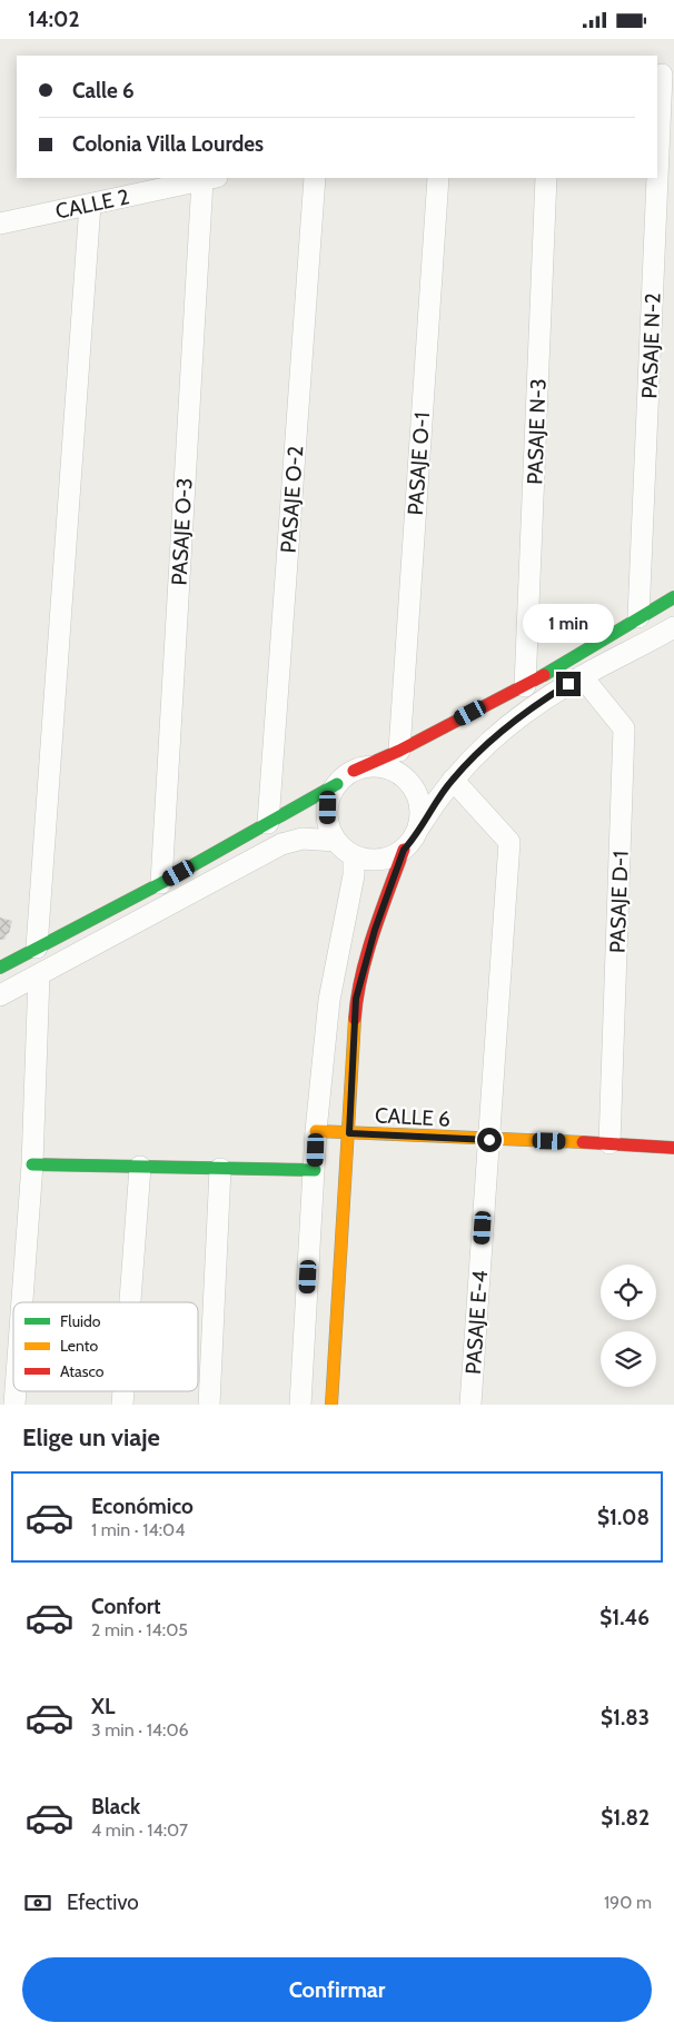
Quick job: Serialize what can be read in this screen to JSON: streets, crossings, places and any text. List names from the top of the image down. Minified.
{"streets":{"street":["CALLE 2","PASAJE N-2","PASAJE N-3","PASAJE O-1","PASAJE O-2","PASAJE O-3","PASAJE D-1","CALLE 6","PASAJE E-4"]},"crossings":[["CALLE 2","PASAJE O-3"],["PASAJE D-1","CALLE 6"],["CALLE 6","PASAJE E-4"]],"legend":["Fluido","Lento","Atasco"],"page":{"status":"14:02","banner":["Calle 6","Colonia Villa Lourdes"],"bubble":"1 min","heading":"Elige un viaje","list":[{"name":"Económico","note":"1 min · 14:04","value":"$1.08"},{"name":"Confort","note":"2 min · 14:05","value":"$1.46"},{"name":"XL","note":"3 min · 14:06","value":"$1.83"},{"name":"Black","note":"4 min · 14:07","value":"$1.82"}],"pay":["Efectivo","190 m"],"buttons":"Confirmar"}}
